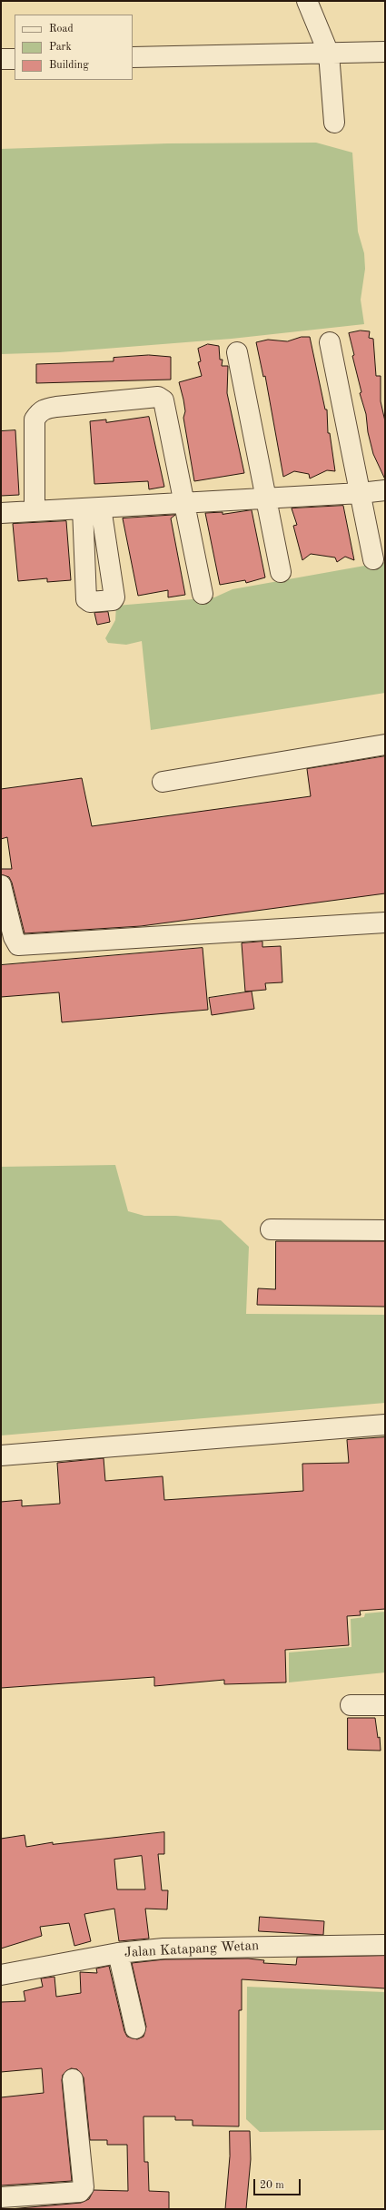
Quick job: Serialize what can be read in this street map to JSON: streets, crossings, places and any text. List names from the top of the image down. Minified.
{"streets":{"street":["Jalan Katapang Wetan"]},"legend":["Road","Park","Building"],"scale_bar":"20 m"}
